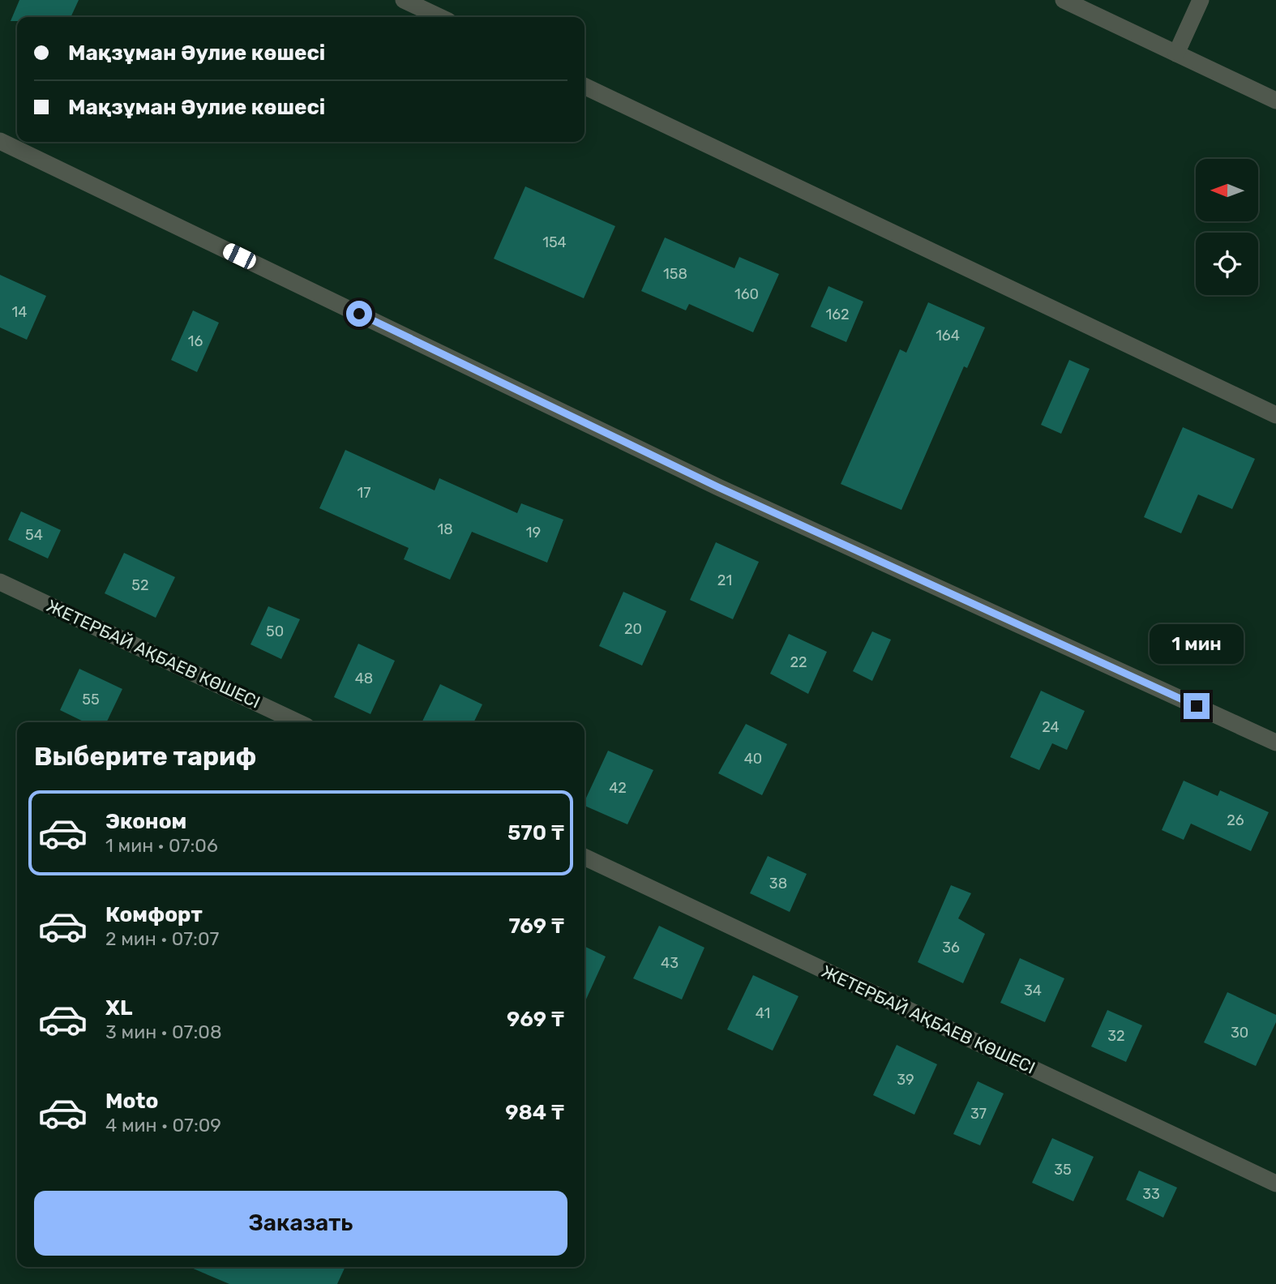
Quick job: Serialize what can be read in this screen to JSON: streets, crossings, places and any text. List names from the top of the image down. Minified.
{"streets":{"street":["ЖЕТЕРБАЙ АҚБАЕВ КӨШЕСІ"]},"house_numbers":["154","158","160","14","162","164","16","17","18","19","54","21","52","20","50","22","48","55","24","40","42","26","38","36","43","34","41","30","32","39","37","35","33"],"north":"left","page":{"banner":["Мақзұман Әулие көшесі","Мақзұман Әулие көшесі"],"bubble":"1 мин","heading":"Выберите тариф","list":[{"name":"Эконом","note":"1 мин · 07:06","value":"570 ₸"},{"name":"Комфорт","note":"2 мин · 07:07","value":"769 ₸"},{"name":"XL","note":"3 мин · 07:08","value":"969 ₸"},{"name":"Moto","note":"4 мин · 07:09","value":"984 ₸"}],"buttons":"Заказать"}}
